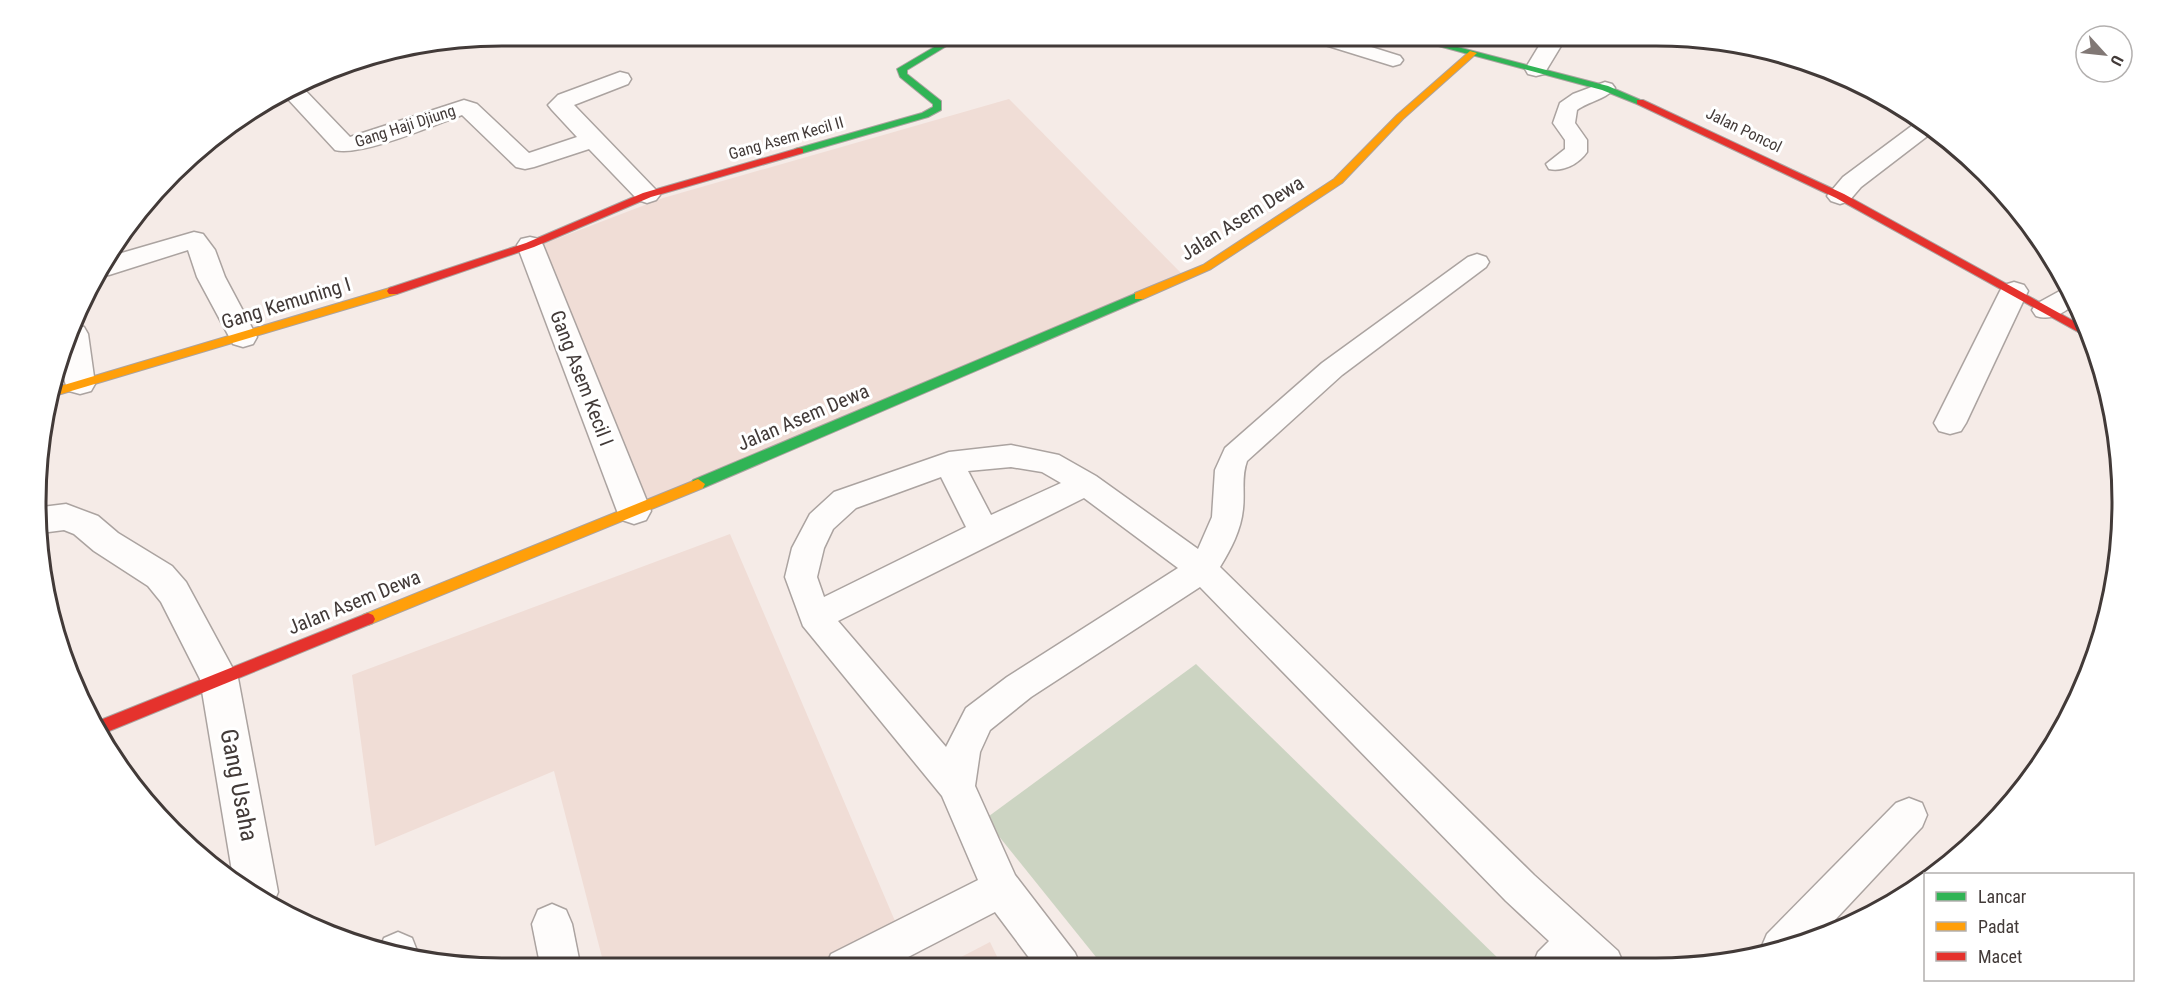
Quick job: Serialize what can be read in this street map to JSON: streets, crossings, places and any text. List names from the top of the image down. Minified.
{"streets":{"street":["Gang Haji Djiung","Jalan Poncol","Gang Asem Kecil II","Jalan Asem Dewa","Gang Kemuning I","Gang Asem Kecil I","Gang Usaha"]},"crossings":[["Jalan Poncol","Jalan Asem Dewa"],["Gang Asem Kecil II","Gang Kemuning I"],["Gang Asem Kecil II","Gang Asem Kecil I"],["Jalan Asem Dewa","Gang Asem Kecil I"],["Jalan Asem Dewa","Gang Usaha"],["Gang Kemuning I","Gang Asem Kecil I"]],"legend":["Lancar","Padat","Macet"],"north":"bottom right"}
